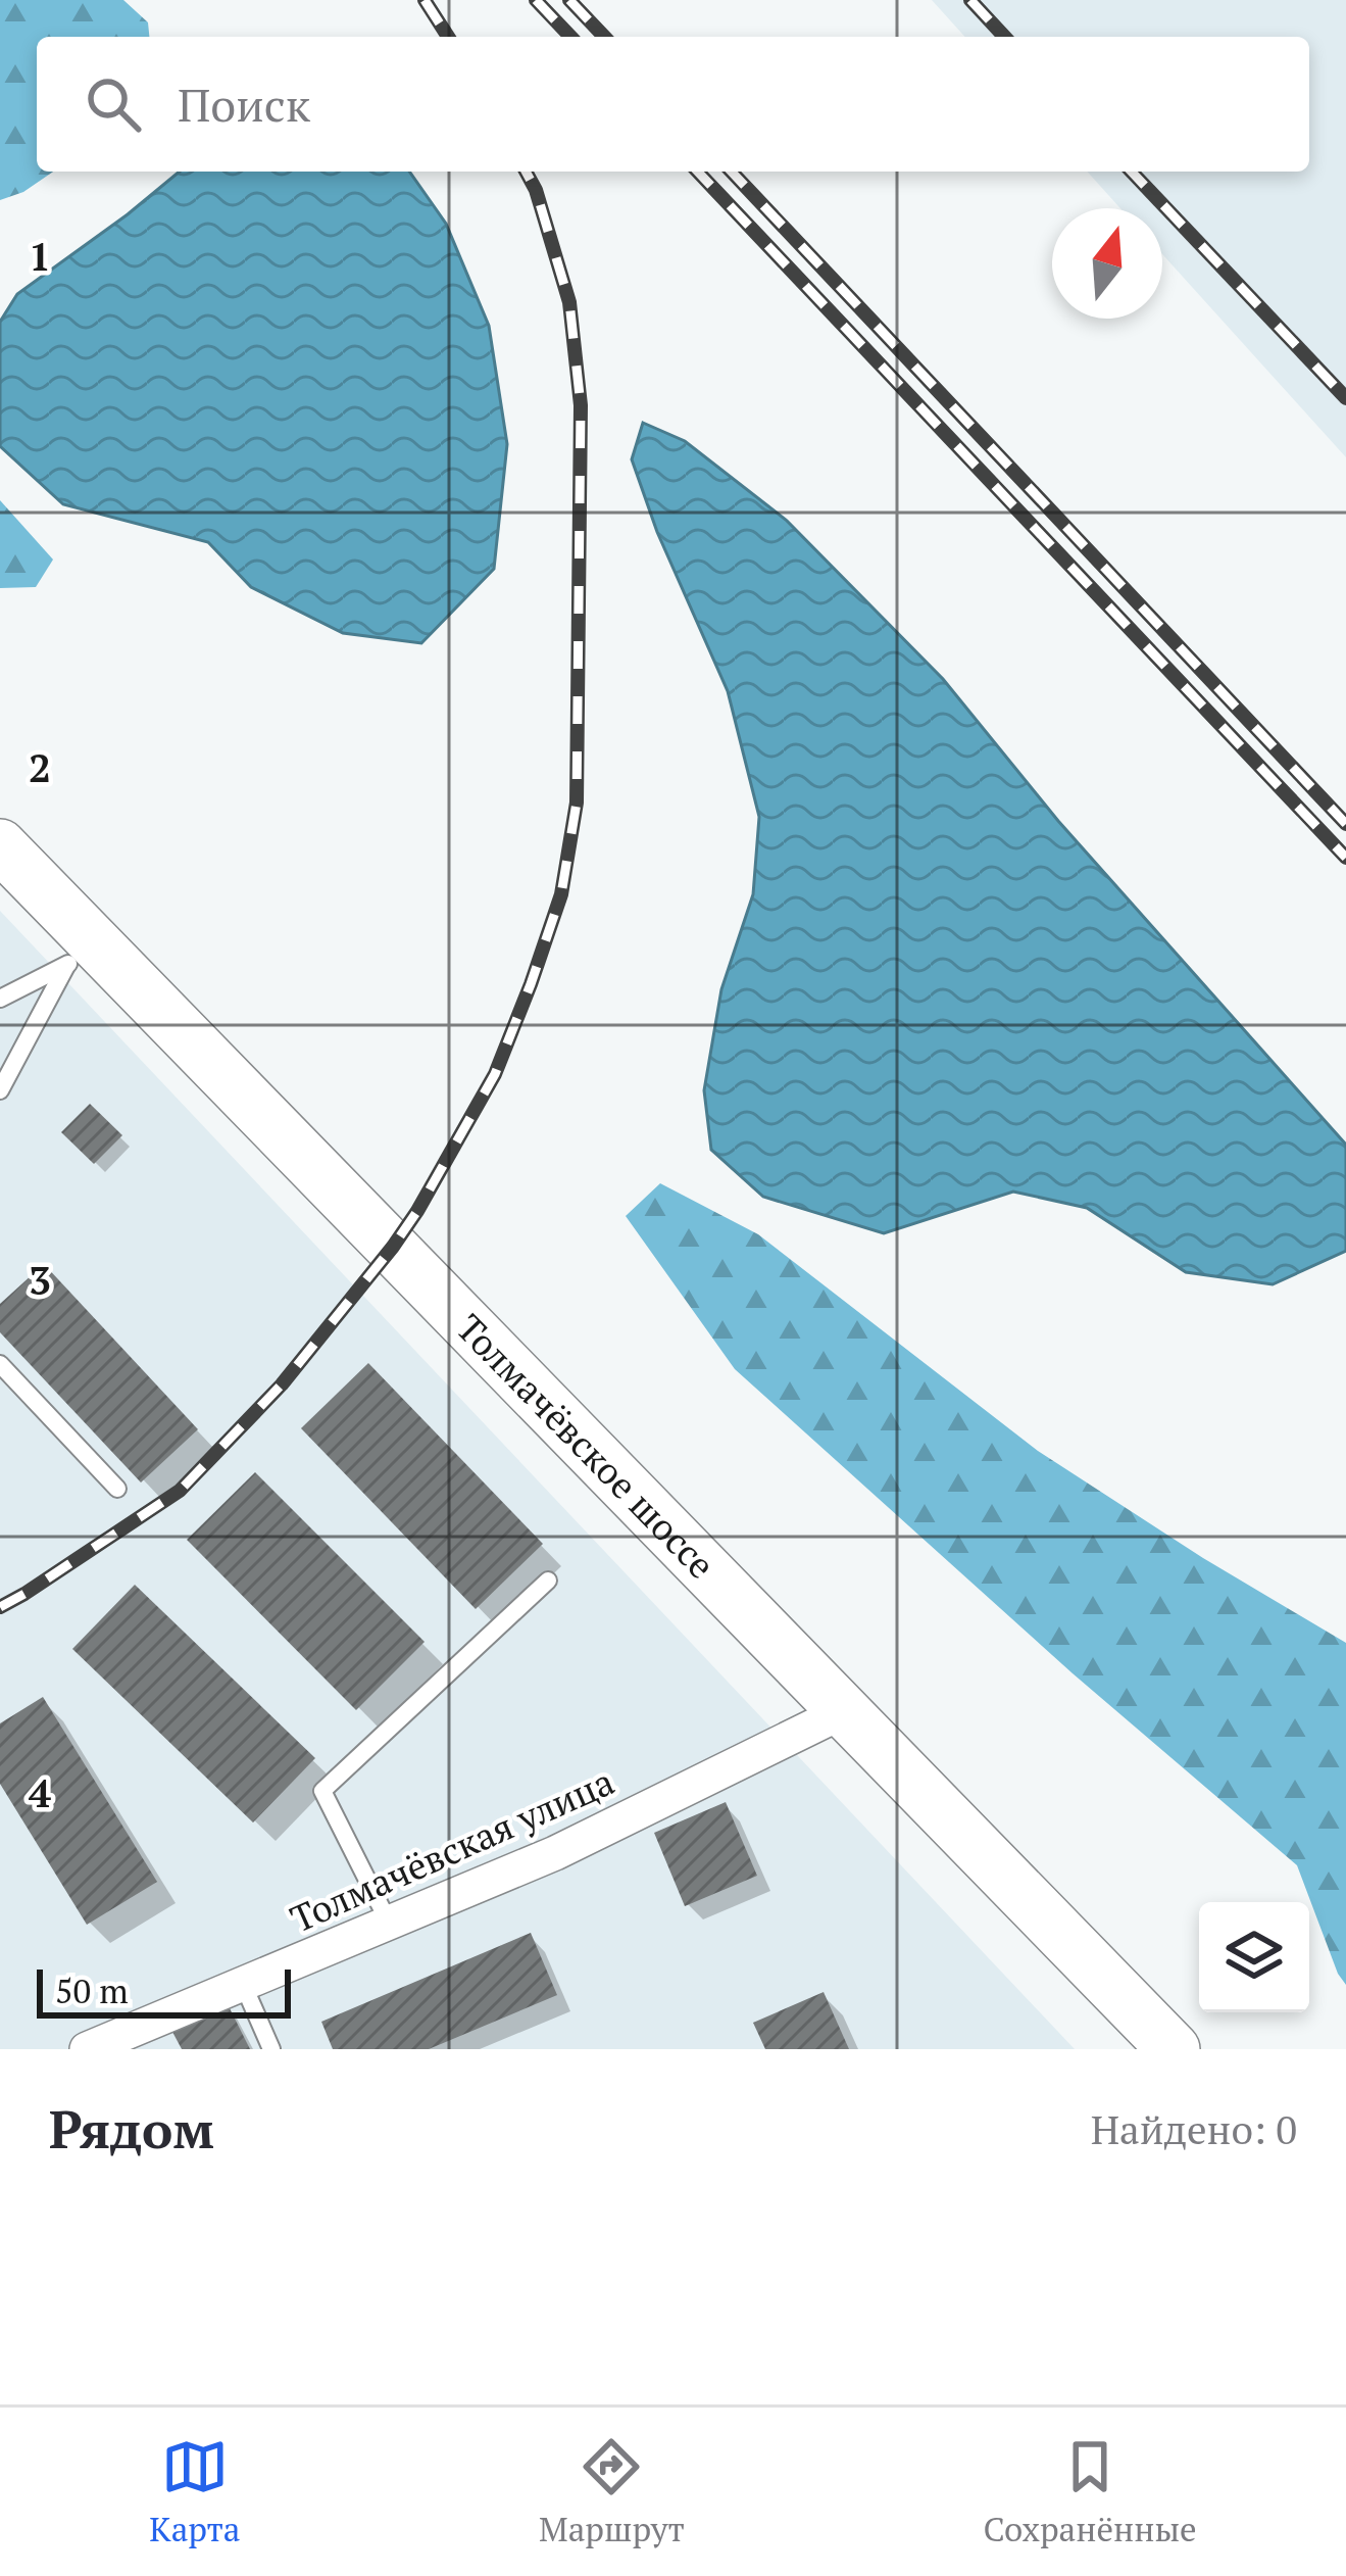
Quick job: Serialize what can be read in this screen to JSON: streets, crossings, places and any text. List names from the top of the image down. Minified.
{"streets":{"main road":["Толмачёвское шоссе"],"street":["Толмачёвская улица"]},"crossings":[["Толмачёвское шоссе","Толмачёвская улица"]],"scale_bar":"50 m","north":"top","page":{"search":"Поиск","scale":"50 m","heading":["Рядом","Найдено: 0"],"nav":["Карта","Маршрут","Сохранённые"]},"grid":{"rows":["1","2","3","4"]}}
